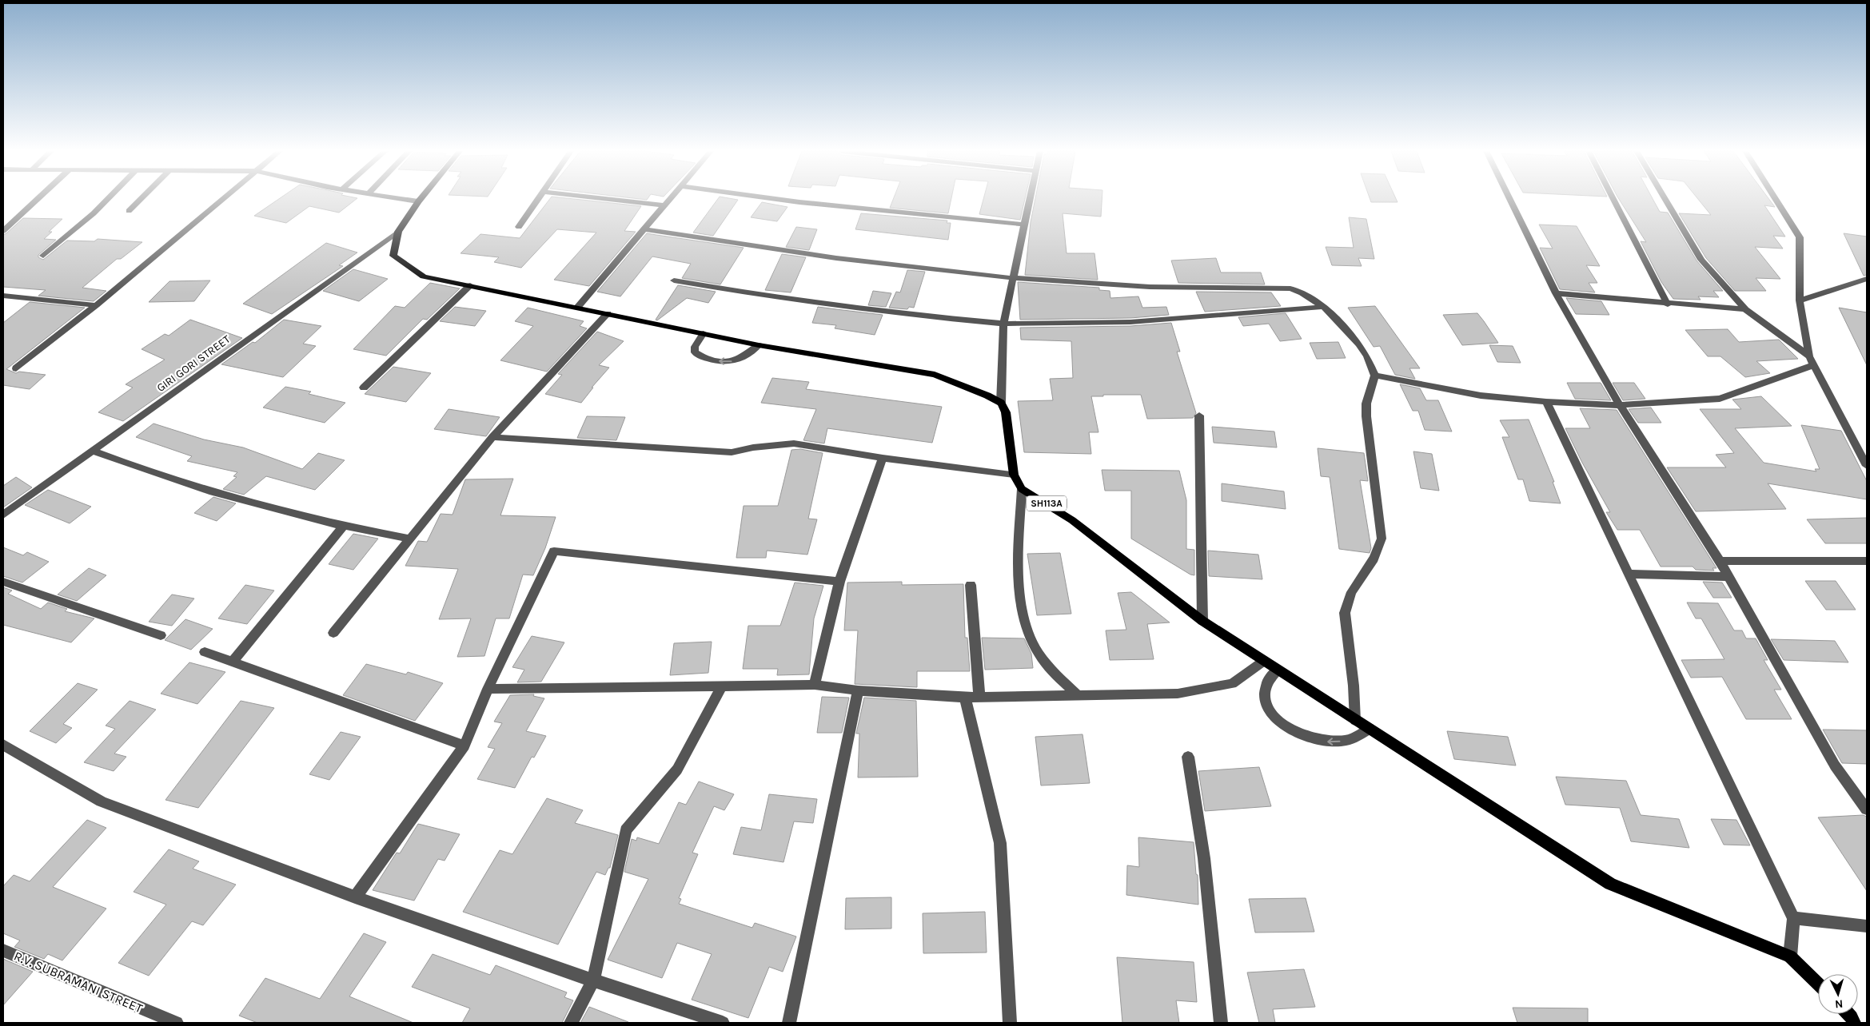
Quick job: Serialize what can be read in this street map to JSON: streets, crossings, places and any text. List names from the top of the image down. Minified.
{"streets":{"main road":["SH113A"],"street":["GIRI GORI STREET","R.V. SUBRAMANI STREET"]},"north":"bottom"}
